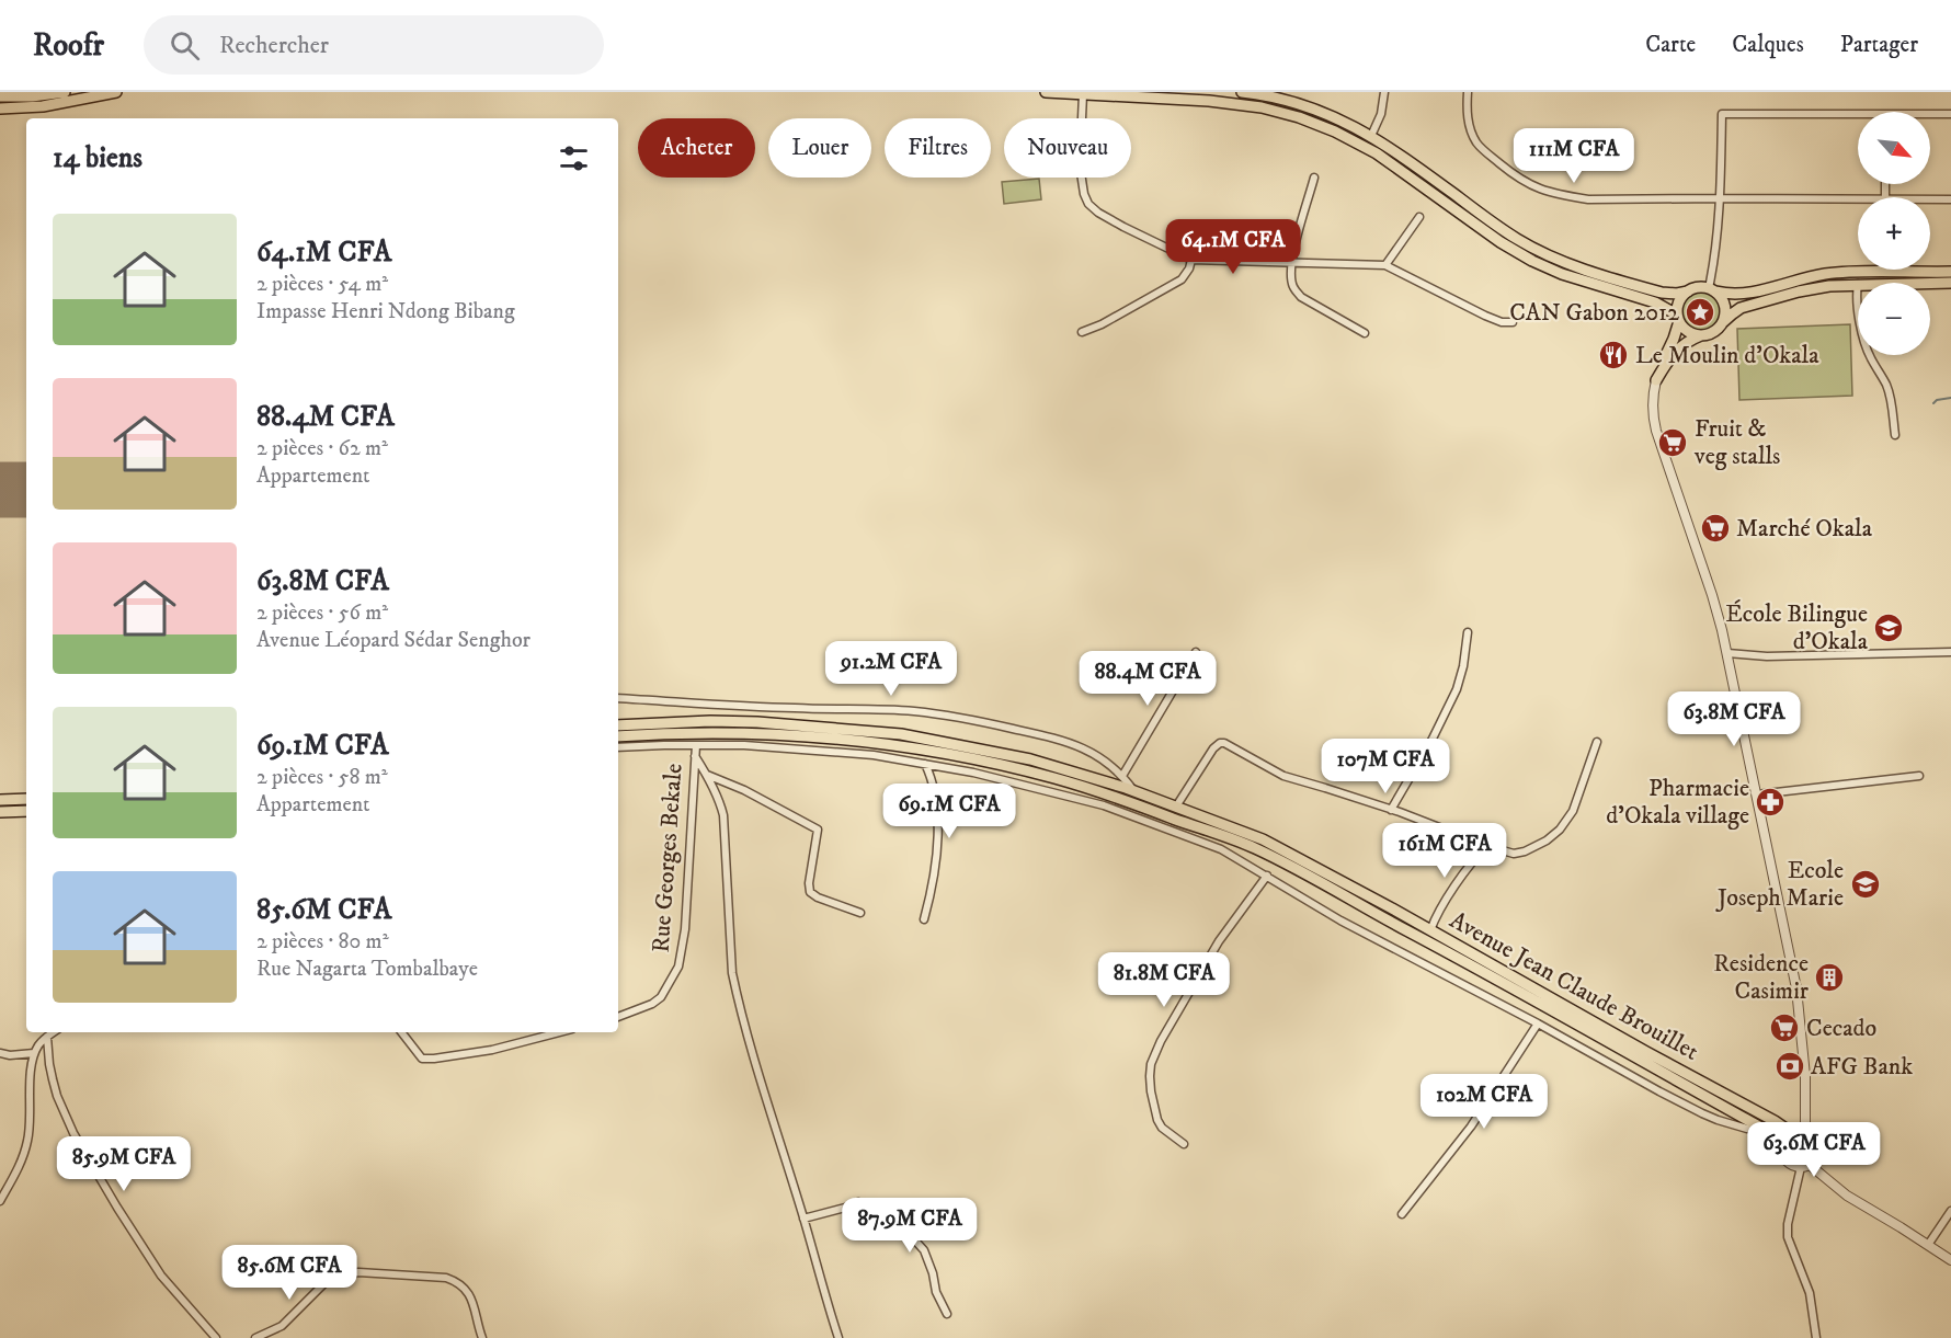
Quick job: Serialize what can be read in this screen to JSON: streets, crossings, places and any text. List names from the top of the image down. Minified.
{"streets":{"main road":["Avenue Jean Claude Brouillet"],"street":["Rue Georges Bekale"]},"places":{"place":["CAN Gabon 2012"],"restaurant":["Le Moulin d'Okala"],"supermarket":["Fruit & veg stalls","Marché Okala","Cecado"],"school or university":["École Bilingue d’Okala","Ecole Joseph Marie"],"pharmacy":["Pharmacie d'Okala village"],"building":["Residence Casimir"],"bank":["AFG Bank"]},"north":"bottom right","page":{"header":"Roofr","search":"Rechercher","nav":["Carte","Calques","Partager"],"map_buttons":["+","−"],"chip":["Acheter","Louer","Filtres","Nouveau"],"heading":"14 biens","price":["111M CFA","64.1M CFA","91.2M CFA","88.4M CFA","63.8M CFA","107M CFA","69.1M CFA","161M CFA","81.8M CFA","102M CFA","63.6M CFA","85.9M CFA","87.9M CFA","85.6M CFA"],"list":[{"name":"64.1M CFA","note":"2 pièces · 54 m² · Impasse Henri Ndong Bibang"},{"name":"88.4M CFA","note":"2 pièces · 62 m² · Appartement"},{"name":"63.8M CFA","note":"2 pièces · 56 m² · Avenue Léopard Sédar Senghor"},{"name":"69.1M CFA","note":"2 pièces · 58 m² · Appartement"},{"name":"85.6M CFA","note":"2 pièces · 80 m² · Rue Nagarta Tombalbaye"}]}}
